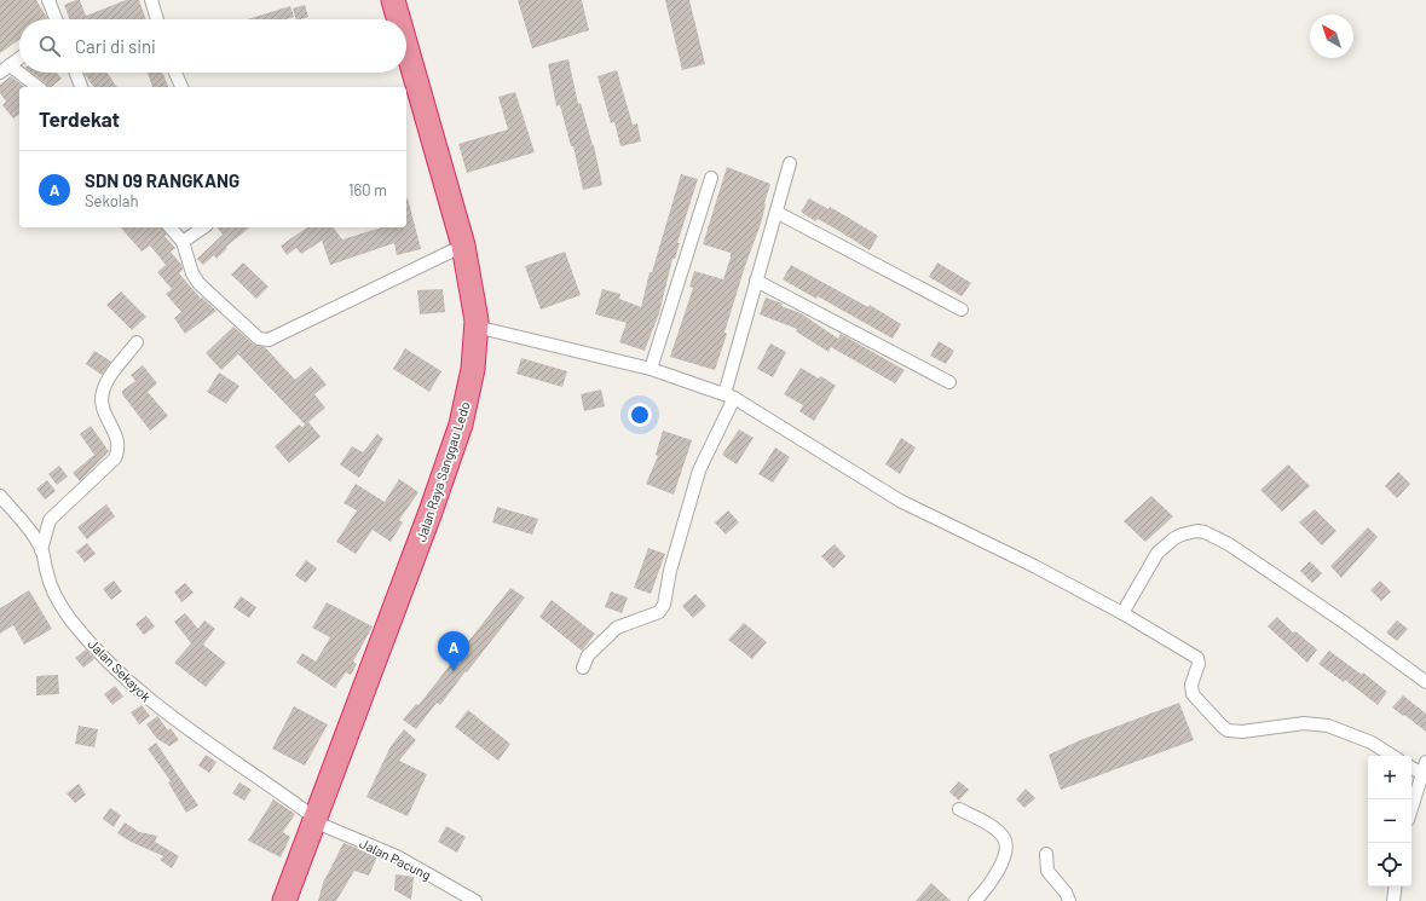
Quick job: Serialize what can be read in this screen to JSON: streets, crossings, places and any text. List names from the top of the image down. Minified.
{"streets":{"highway":["Jalan Raya Sanggau Ledo"],"street":["Jalan Sekayok","Jalan Pacung"]},"crossings":[["Jalan Raya Sanggau Ledo","Jalan Sekayok"],["Jalan Raya Sanggau Ledo","Jalan Pacung"],["Jalan Sekayok","Jalan Pacung"]],"north":"top left","page":{"search":"Cari di sini","heading":"Terdekat","list":[{"mark":"A","name":"SDN 09 RANGKANG","note":"Sekolah","value":"160 m"}],"pins":"A","map_buttons":["+","−"]}}
